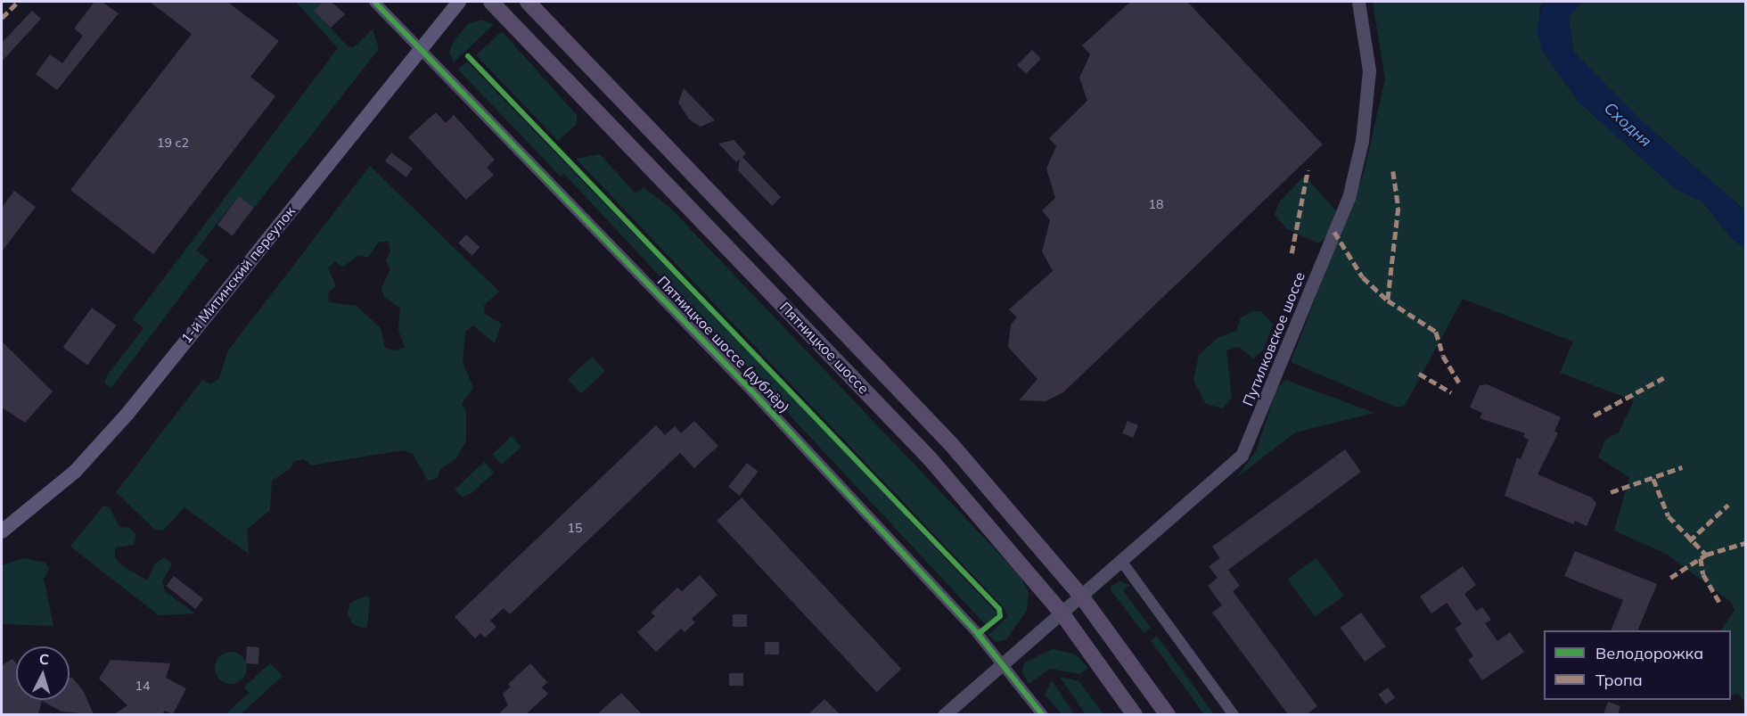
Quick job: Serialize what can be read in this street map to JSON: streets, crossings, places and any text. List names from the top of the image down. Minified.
{"streets":{"main road":["1-й Митинский переулок","Пятницкое шоссе"],"street":["Путилковское шоссе","Пятницкое шоссе (дублёр)"]},"crossings":[["1-й Митинский переулок","Пятницкое шоссе (дублёр)"],["Путилковское шоссе","Пятницкое шоссе (дублёр)"],["Путилковское шоссе","Пятницкое шоссе"]],"water":["Сходня"],"house_numbers":["19 с2","18","15","14"],"legend":["Велодорожка","Тропа"],"north":"top"}
